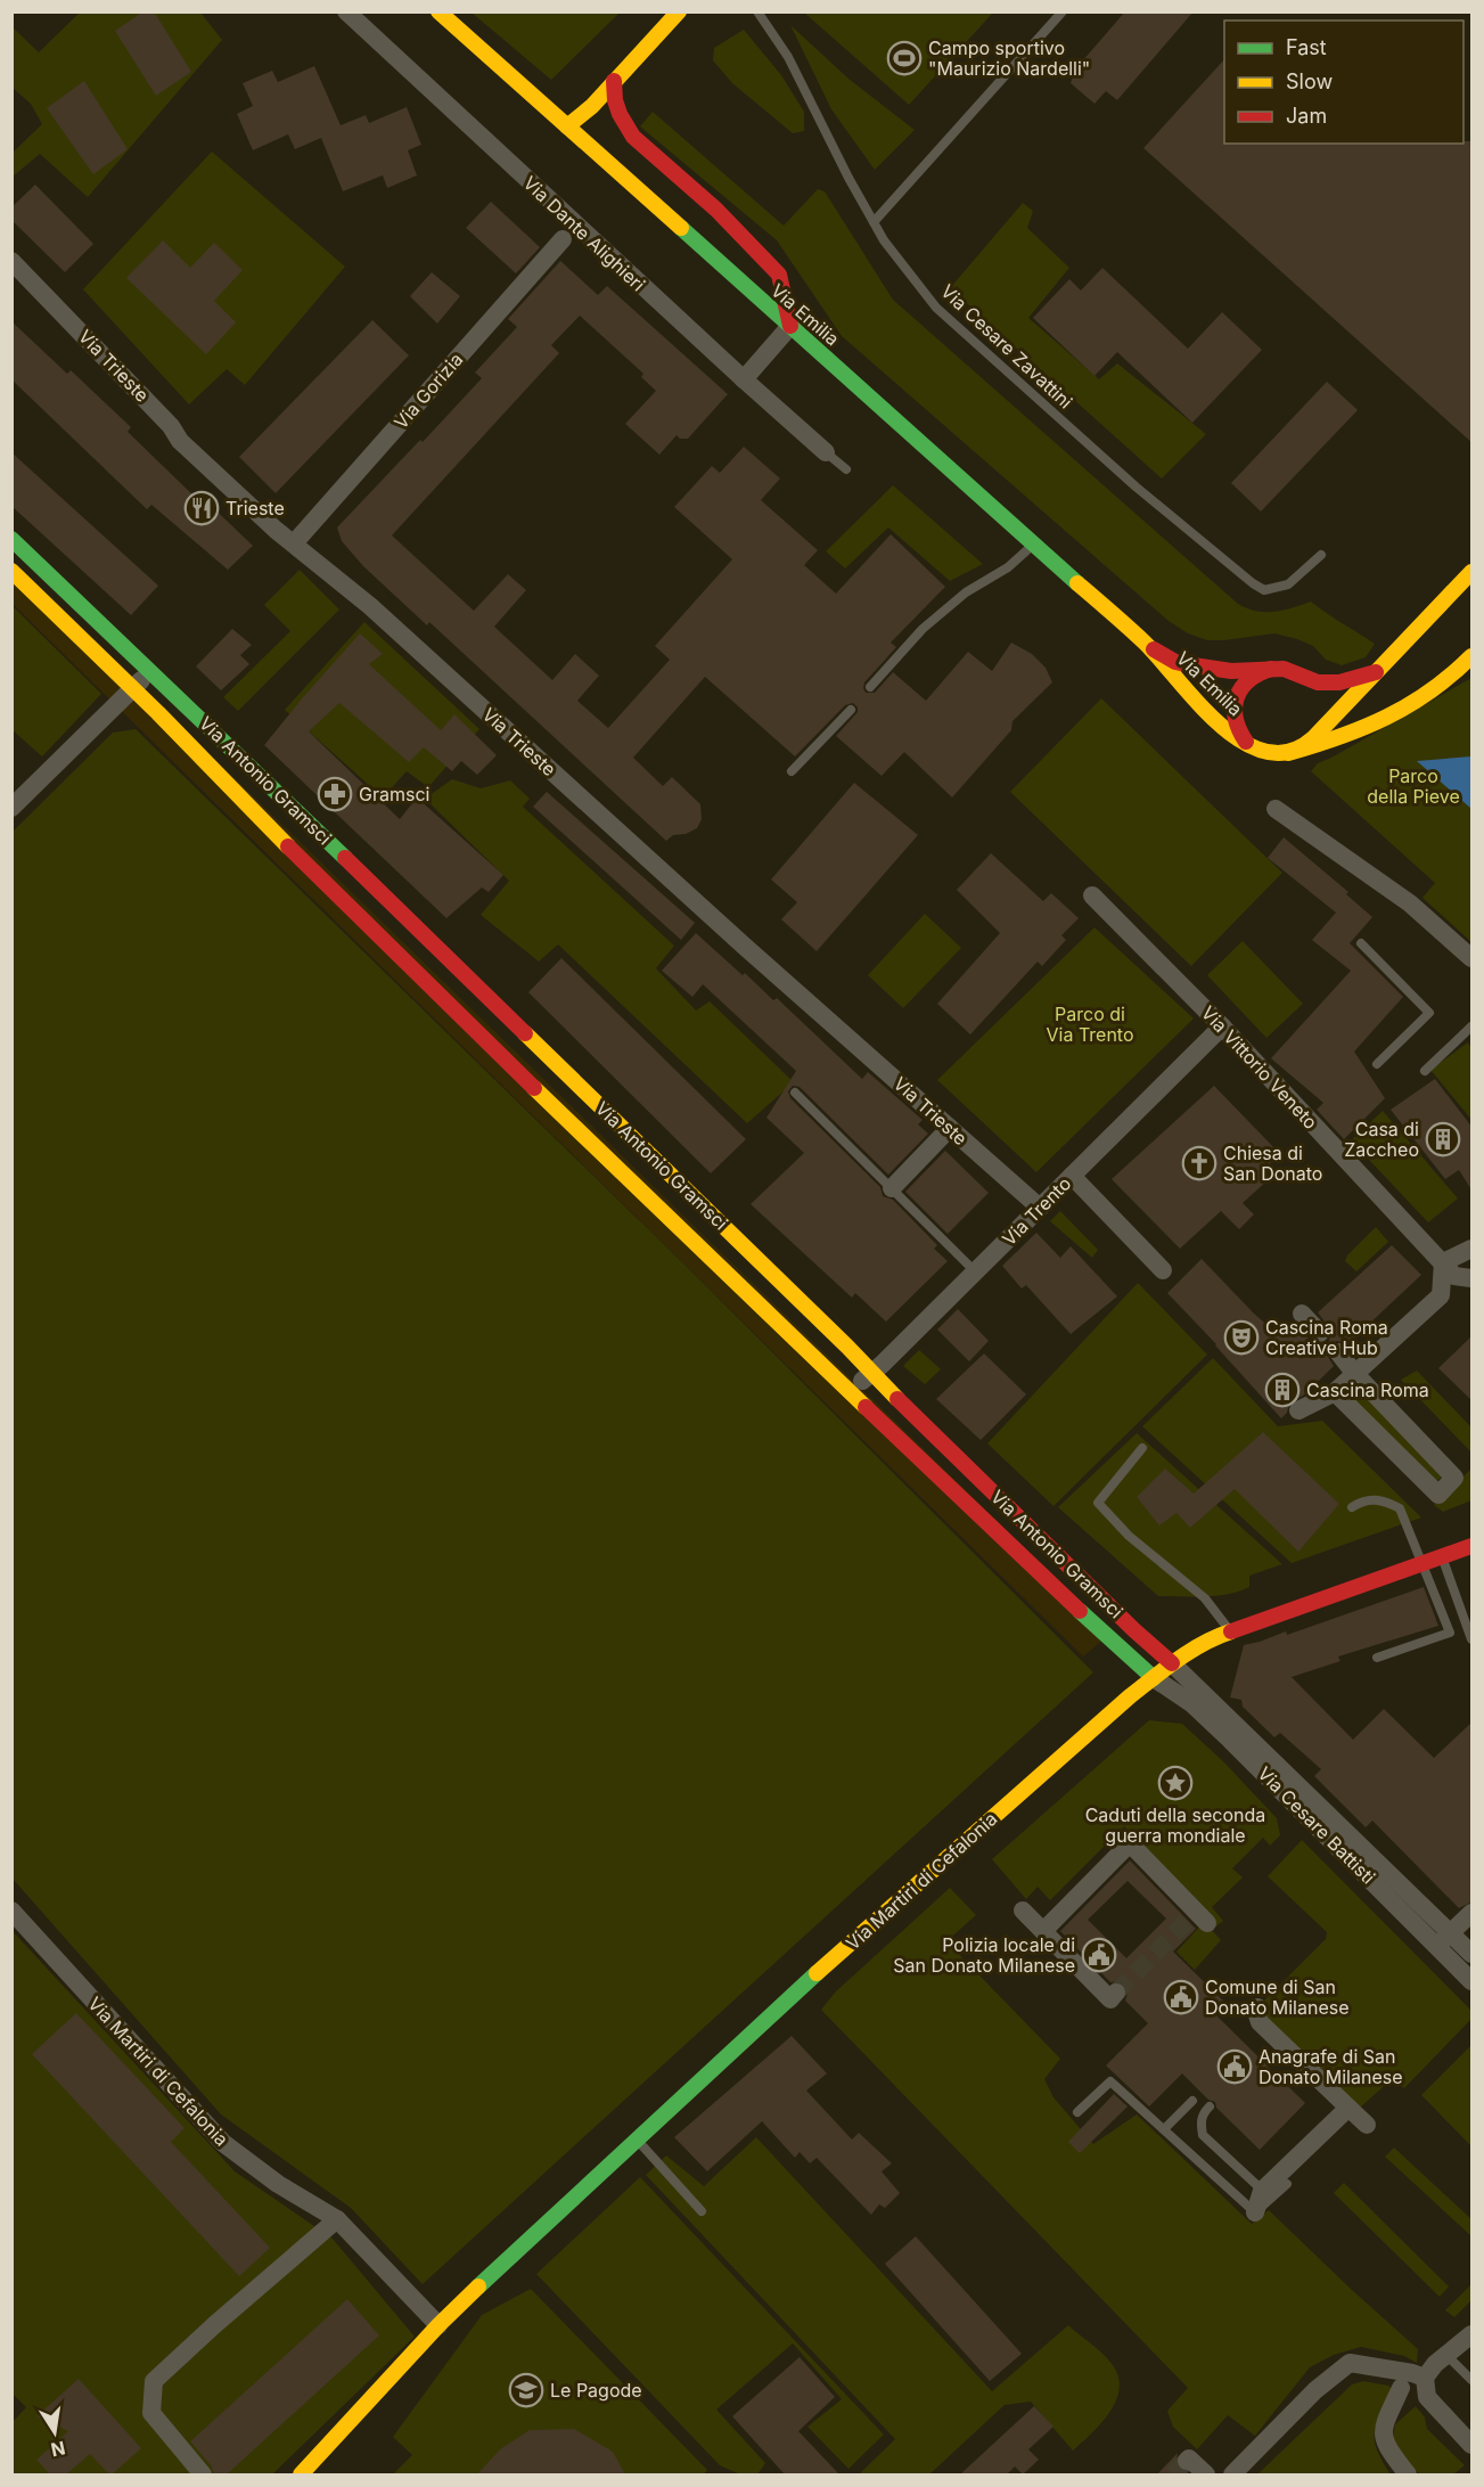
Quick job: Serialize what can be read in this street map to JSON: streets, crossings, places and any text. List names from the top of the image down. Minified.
{"streets":{"main road":["Via Emilia","Via Antonio Gramsci","Via Martiri di Cefalonia"],"street":["Via Dante Alighieri","Via Trieste","Via Gorizia","Via Vittorio Veneto","Via Trento","Via Cesare Battisti"],"lane":["Via Cesare Zavattini"]},"crossings":[["Via Trieste","Via Gorizia"],["Via Trieste","Via Trento"],["Via Antonio Gramsci","Via Trento"],["Via Antonio Gramsci","Via Cesare Battisti"],["Via Antonio Gramsci","Via Martiri di Cefalonia"],["Via Vittorio Veneto","Via Trento"],["Via Cesare Battisti","Via Martiri di Cefalonia"]],"parks":["Parco della Pieve","Parco di Via Trento"],"places":{"sports":["Campo sportivo \"Maurizio Nardelli\""],"restaurant":["Trieste"],"pharmacy":["Gramsci"],"building":["Casa di Zaccheo","Cascina Roma"],"church":["Chiesa di San Donato"],"theatre":["Cascina Roma Creative Hub"],"place":["Caduti della seconda guerra mondiale"],"public building":["Polizia locale di San Donato Milanese","Comune di San Donato Milanese","Anagrafe di San Donato Milanese"],"school or university":["Le Pagode"]},"legend":["Fast","Slow","Jam"],"north":"bottom"}
